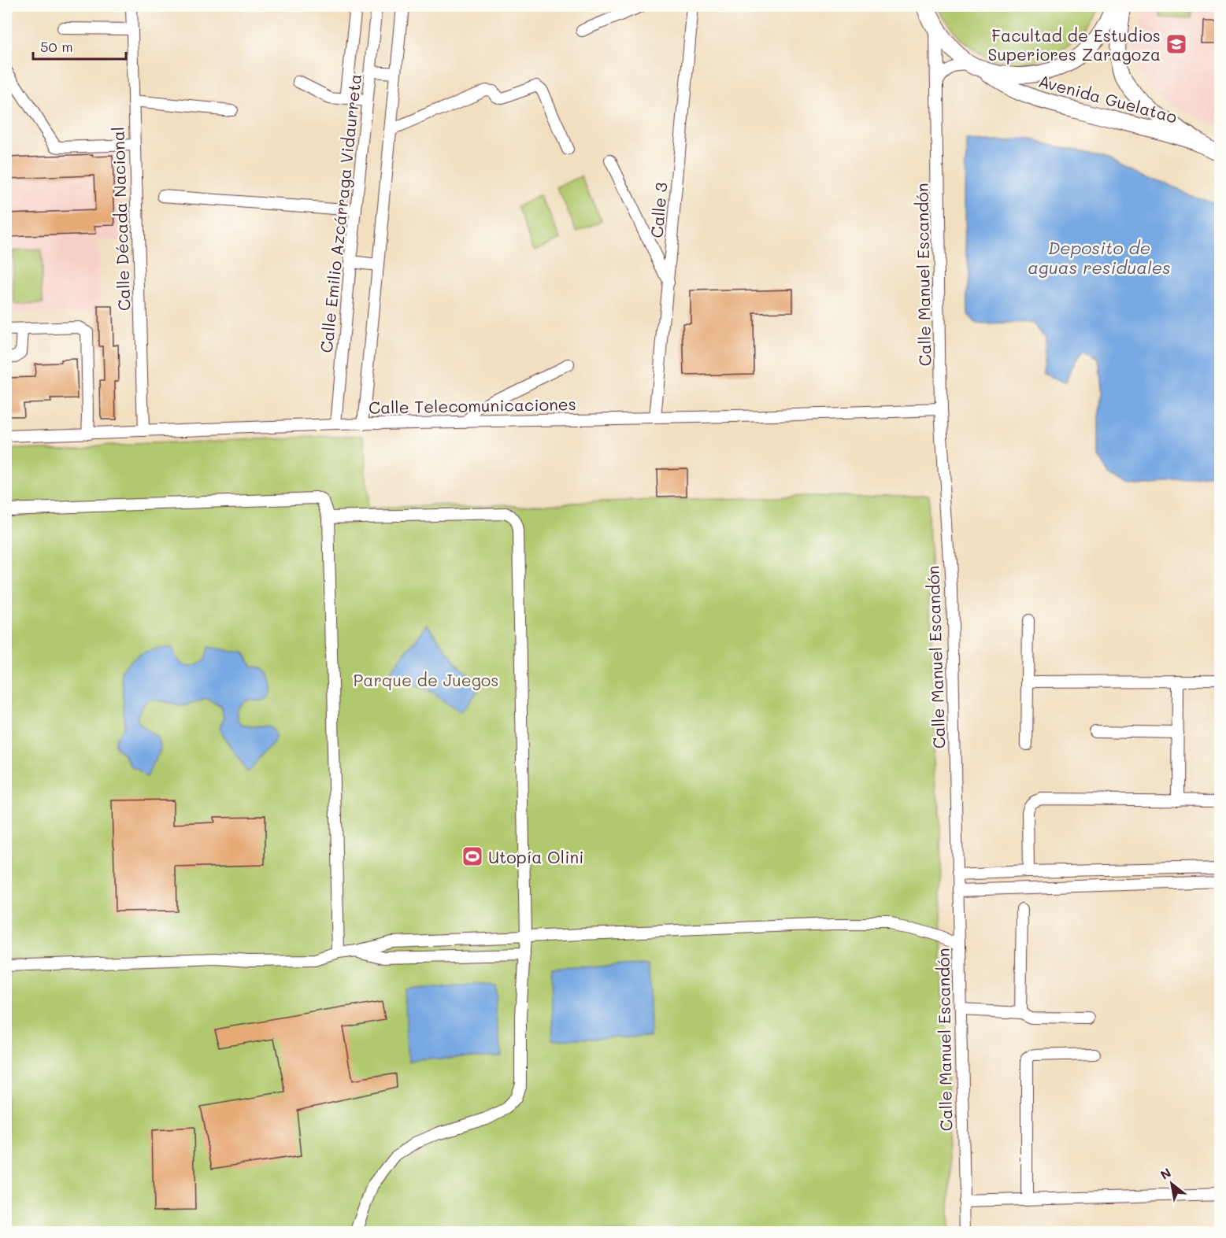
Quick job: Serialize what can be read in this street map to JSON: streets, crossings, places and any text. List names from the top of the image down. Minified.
{"streets":{"main road":["Avenida Guelatao"],"street":["Calle 3","Calle Emilio Azcárraga Vidaurreta","Calle Década Nacional","Calle Manuel Escandón","Calle Telecomunicaciones"]},"crossings":[["Avenida Guelatao","Calle Manuel Escandón"],["Calle 3","Calle Telecomunicaciones"],["Calle Emilio Azcárraga Vidaurreta","Calle Telecomunicaciones"],["Calle Década Nacional","Calle Telecomunicaciones"],["Calle Manuel Escandón","Calle Telecomunicaciones"]],"water":["Deposito de aguas residuales"],"parks":["Parque de Juegos"],"places":{"school or university":["Facultad de Estudios Superiores Zaragoza"],"sports":["Utopía Olini"]},"scale_bar":"50 m","north":"top left"}
